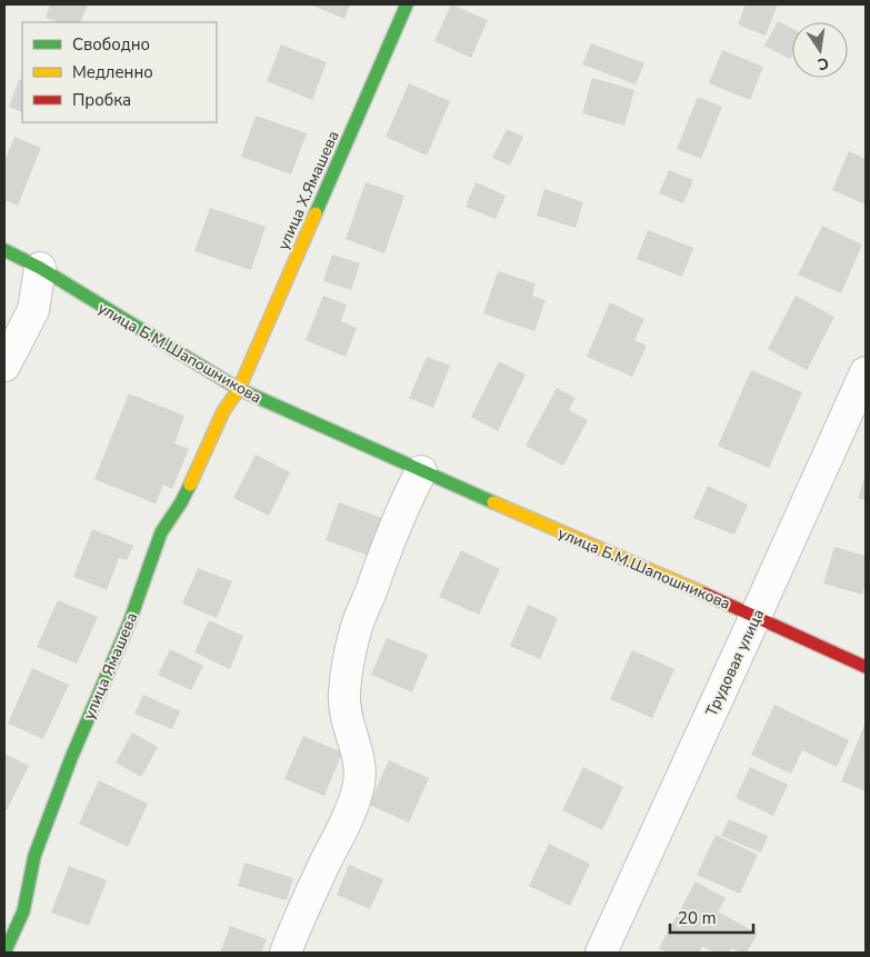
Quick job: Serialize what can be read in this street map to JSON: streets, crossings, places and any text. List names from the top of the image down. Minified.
{"streets":{"street":["улица Х.Ямашева","улица Б.М.Шапошникова","Трудовая улица","улица Ямашева"]},"crossings":[["улица Х.Ямашева","улица Б.М.Шапошникова"],["улица Х.Ямашева","улица Ямашева"],["улица Б.М.Шапошникова","Трудовая улица"],["улица Б.М.Шапошникова","улица Ямашева"]],"legend":["Свободно","Медленно","Пробка"],"scale_bar":"20 m","north":"bottom"}
